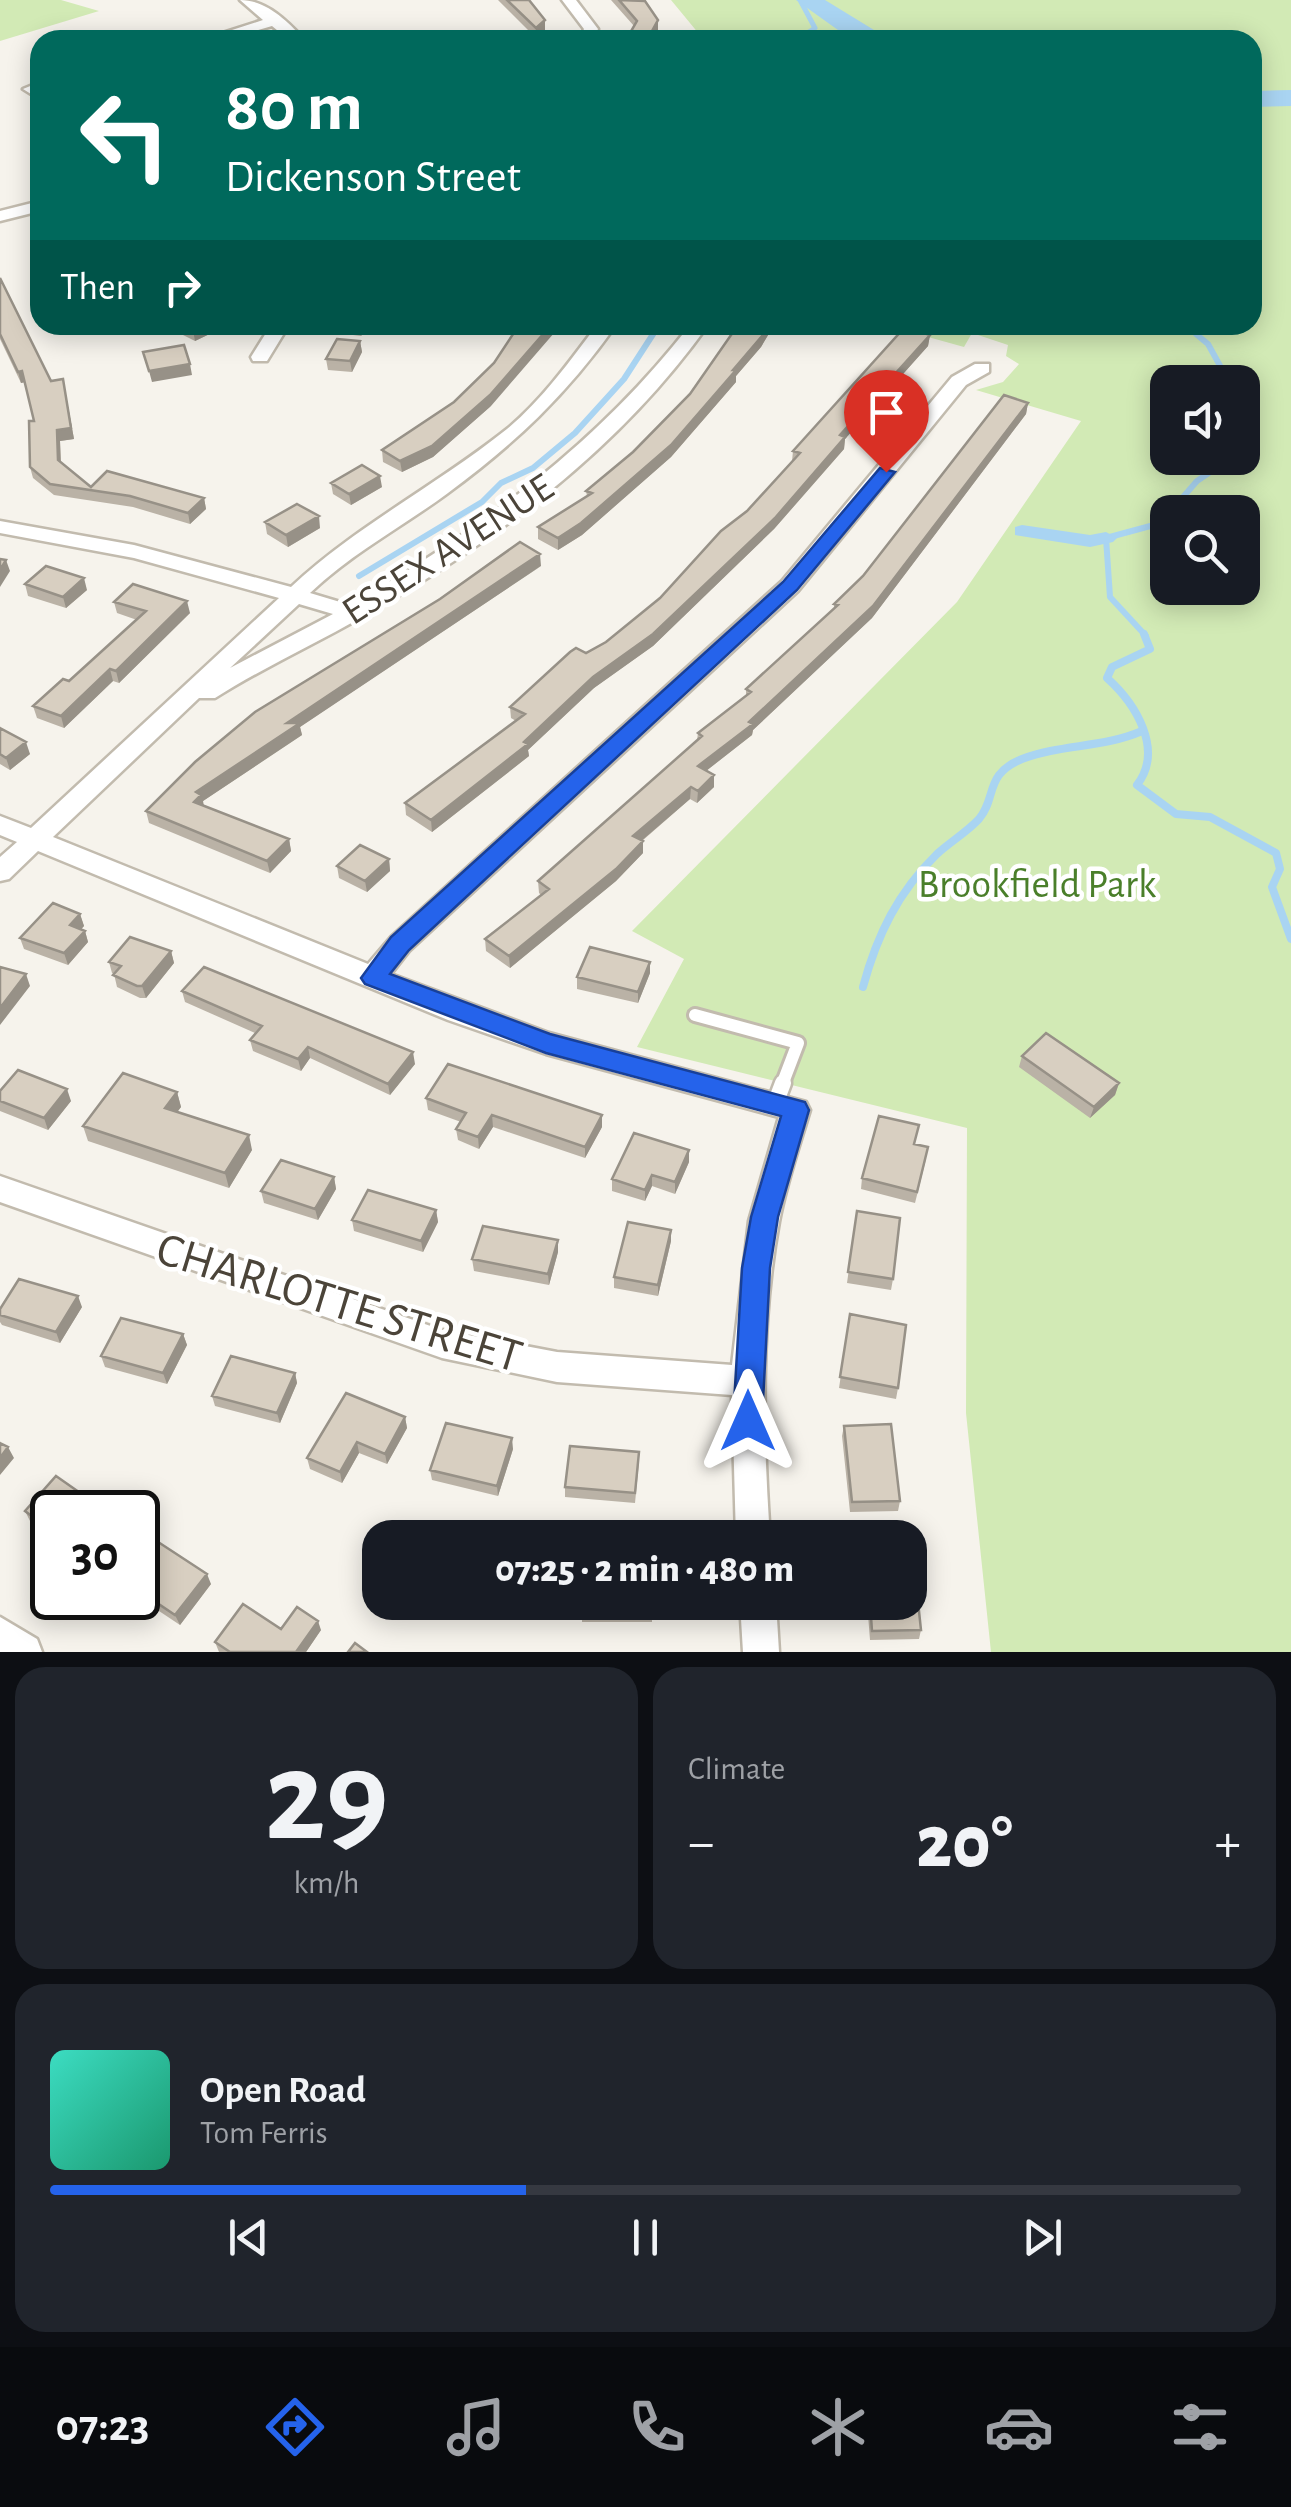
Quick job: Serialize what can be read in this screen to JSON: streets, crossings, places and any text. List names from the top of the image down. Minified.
{"streets":{"street":["ESSEX AVENUE","CHARLOTTE STREET"]},"parks":["Brookfield Park"],"page":{"turn":["80 m","Dickenson Street"],"then":"Then","limit":"30","trip":"07:25 · 2 min · 480 m","tile":[["29","km/h"],"Climate"],"heat":["−","20°","+"],"song":["Open Road","Tom Ferris"],"tabs":"07:23"}}
